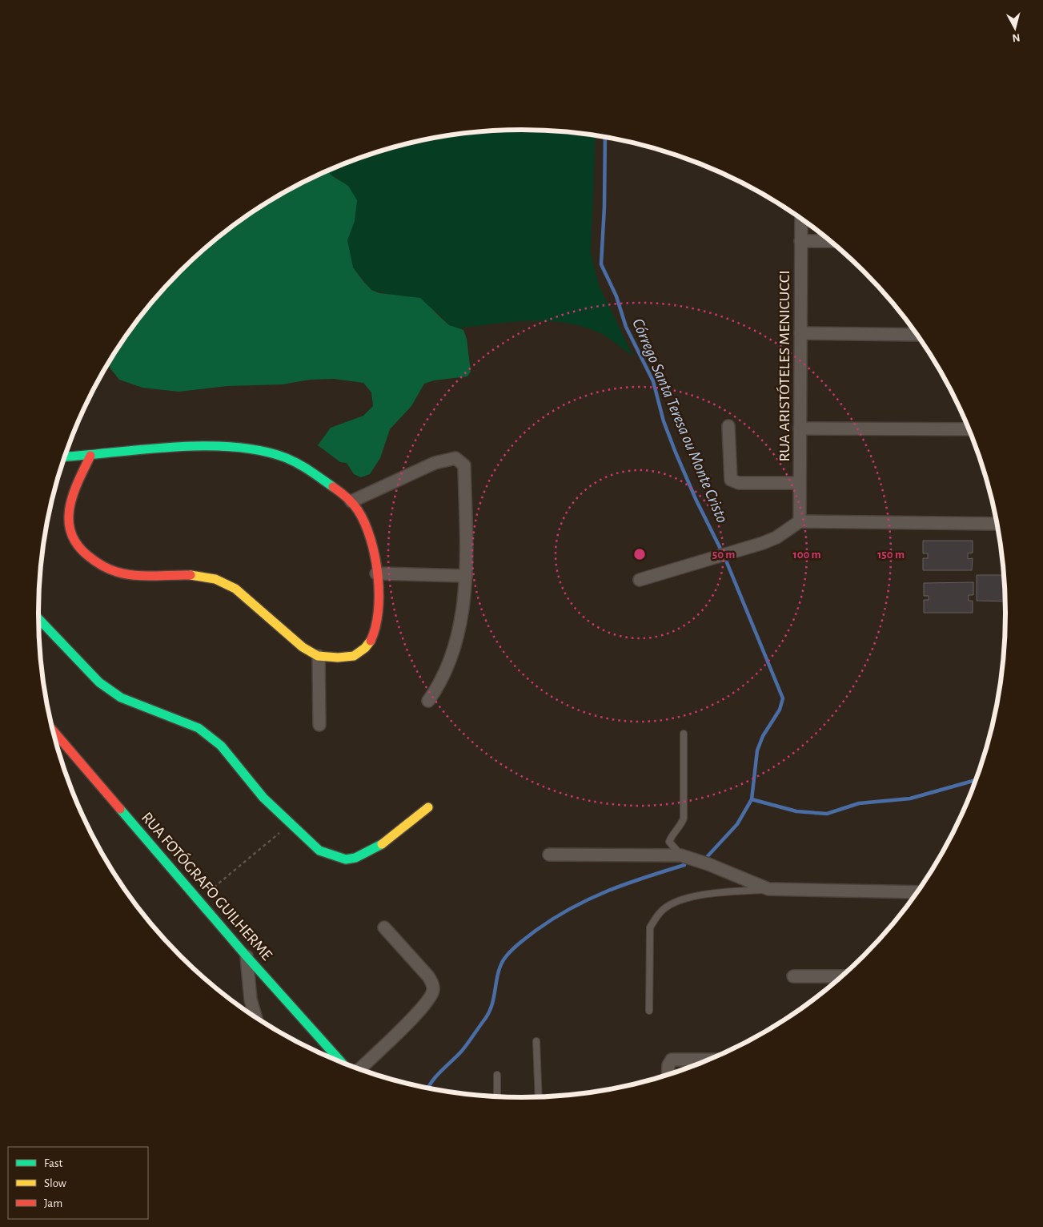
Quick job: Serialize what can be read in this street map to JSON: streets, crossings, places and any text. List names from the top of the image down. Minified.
{"streets":{"street":["RUA ARISTÓTELES MENICUCCI","RUA FOTÓGRAFO GUILHERME"]},"water":["Córrego Santa Teresa ou Monte Cristo"],"legend":["Fast","Slow","Jam"],"north":"bottom","rings":["50 m","100 m","150 m"]}
